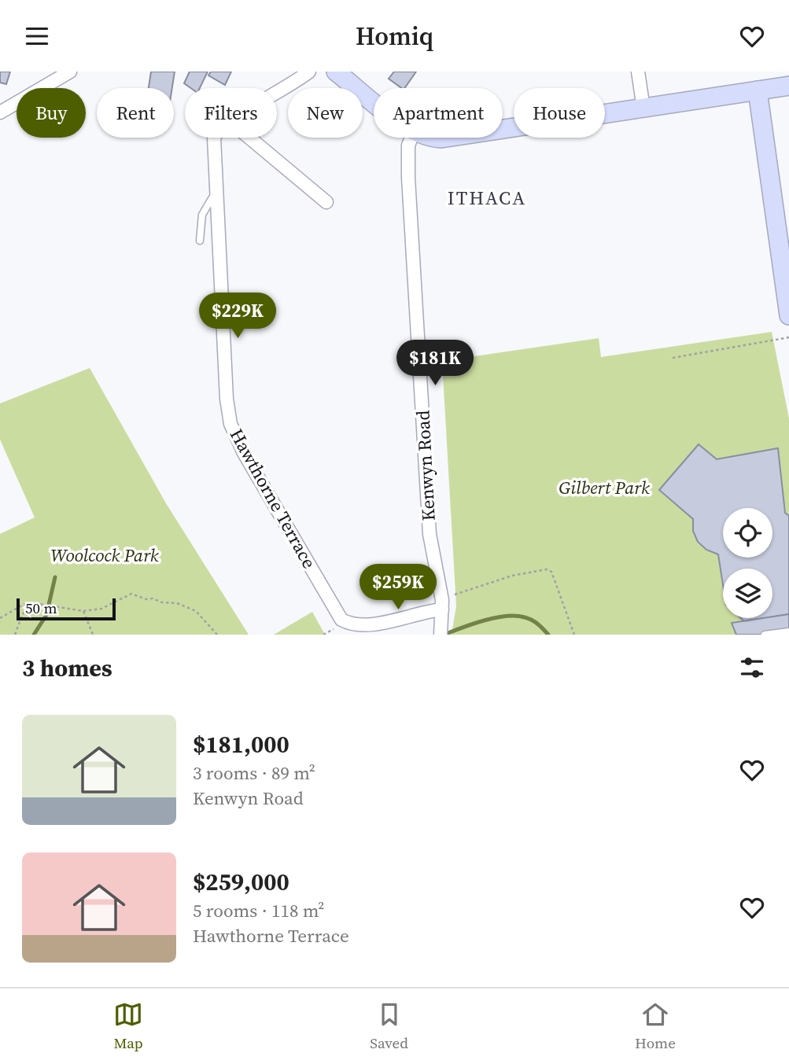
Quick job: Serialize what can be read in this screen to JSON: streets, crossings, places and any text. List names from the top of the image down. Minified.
{"streets":{"street":["Kenwyn Road","Hawthorne Terrace"]},"crossings":[["Kenwyn Road","Hawthorne Terrace"]],"districts":["ITHACA"],"parks":["Gilbert Park","Woolcock Park"],"scale_bar":"50 m","page":{"header":"Homiq","chip":["Buy","Rent","Filters","New","Apartment","House"],"price":["$229K","$181K","$259K"],"scale":"50 m","heading":"3 homes","list":[{"name":"$181,000","note":"3 rooms · 89 m² · Kenwyn Road"},{"name":"$259,000","note":"5 rooms · 118 m² · Hawthorne Terrace"}],"tabs":["Map","Saved","Home"]}}
